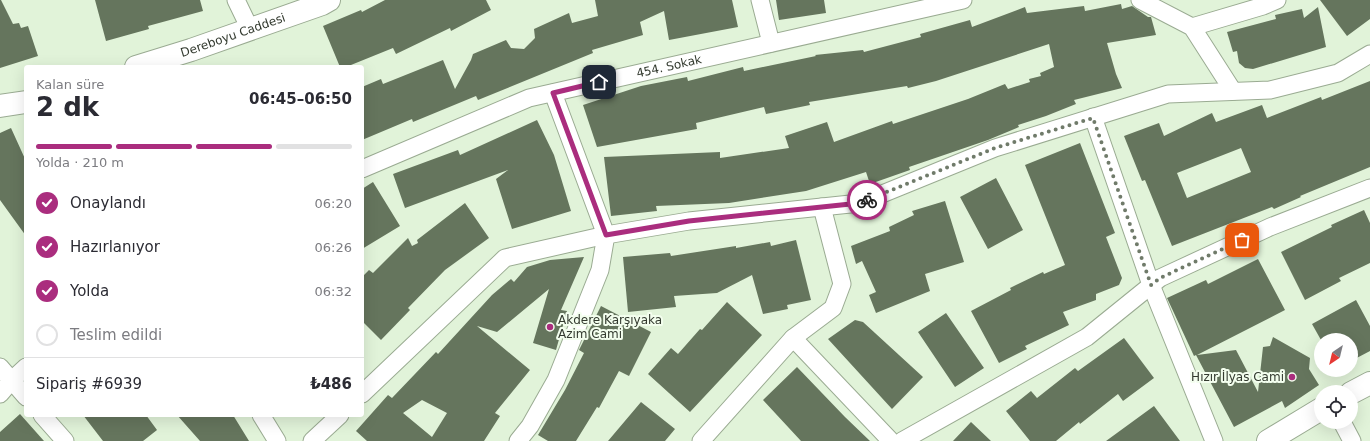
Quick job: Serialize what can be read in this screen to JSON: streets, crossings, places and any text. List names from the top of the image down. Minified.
{"streets":{"street":["Dereboyu Caddesi","454. Sokak"]},"places":["Akdere Karşıyaka Azim Cami","Hızır İlyas Cami"],"north":"bottom left","page":{"heading":["2 dk","Kalan süre","06:45–06:50"],"panel":["Sipariş #6939","₺486"],"bar":"Yolda · 210 m","list":[["Onaylandı","06:20"],["Hazırlanıyor","06:26"],["Yolda","06:32"],"Teslim edildi"]}}
